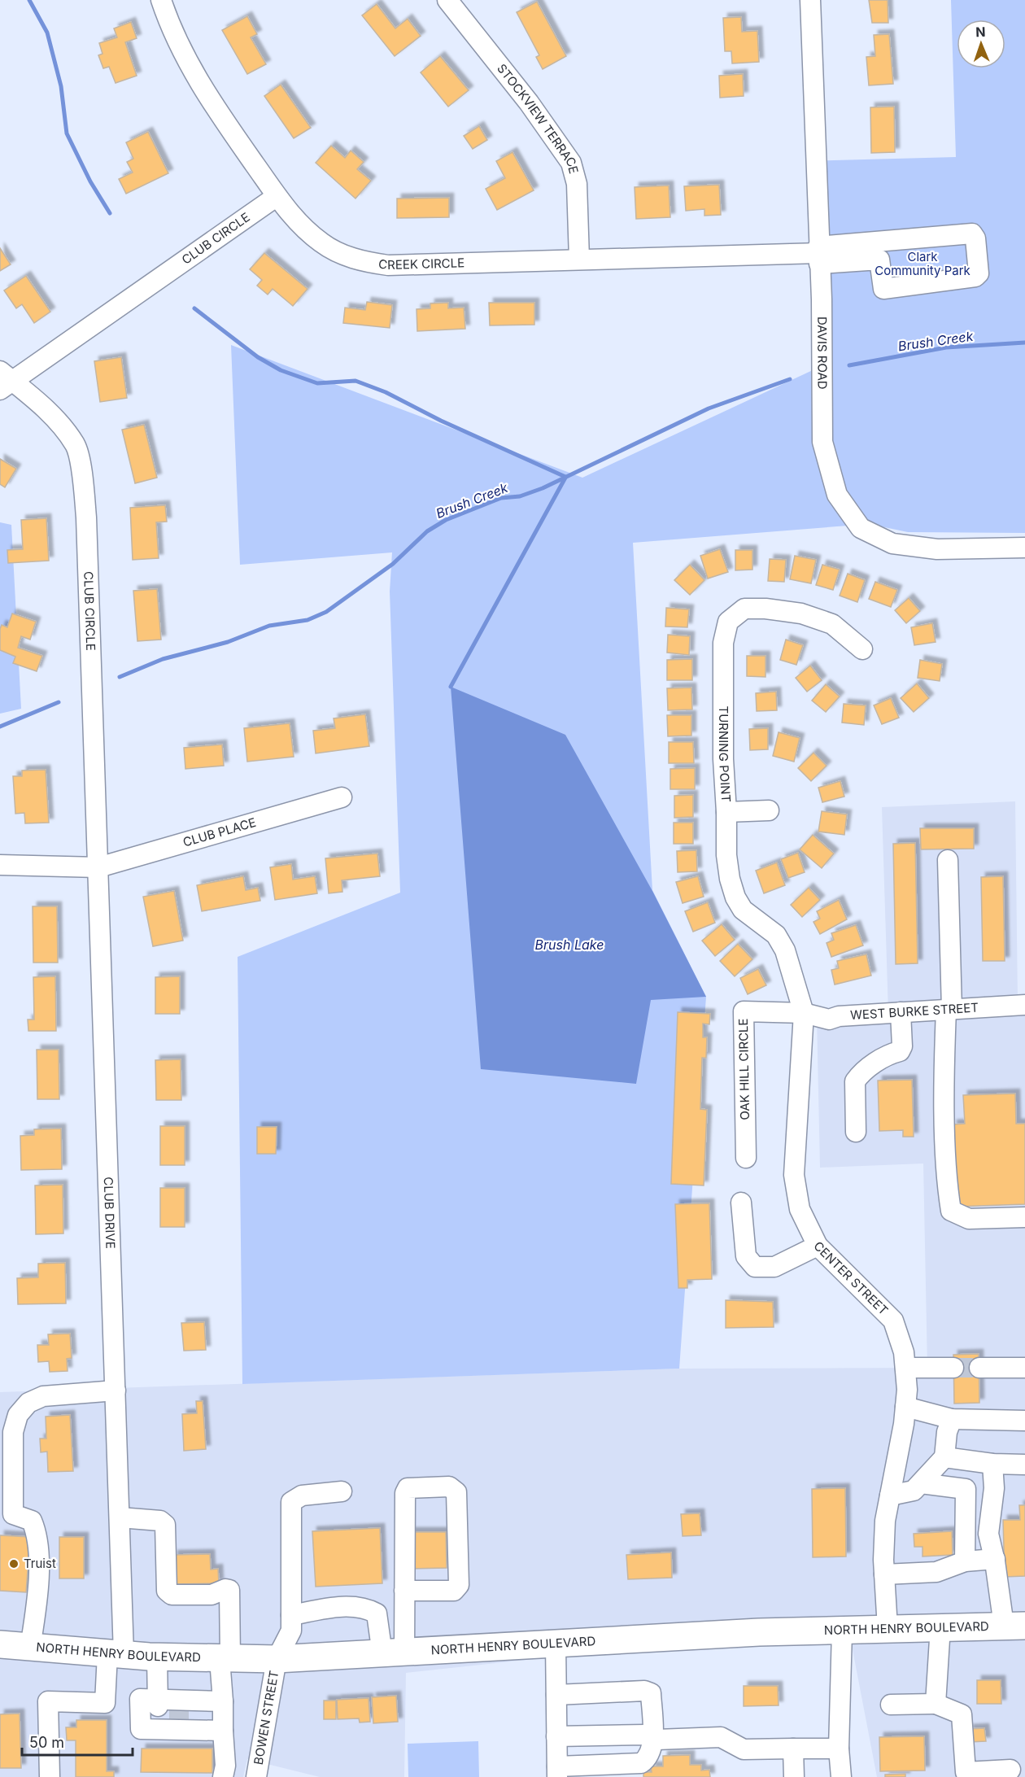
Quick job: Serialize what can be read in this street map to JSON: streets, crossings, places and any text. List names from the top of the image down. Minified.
{"streets":{"highway":["NORTH HENRY BOULEVARD"],"street":["STOCKVIEW TERRACE","CLUB CIRCLE","CREEK CIRCLE","DAVIS ROAD","TURNING POINT","CLUB PLACE","WEST BURKE STREET","OAK HILL CIRCLE","CLUB DRIVE","CENTER STREET","BOWEN STREET"]},"crossings":[["STOCKVIEW TERRACE","CREEK CIRCLE"],["CLUB CIRCLE","CREEK CIRCLE"],["CLUB CIRCLE","CLUB PLACE"],["CLUB CIRCLE","CLUB DRIVE"],["CREEK CIRCLE","DAVIS ROAD"],["TURNING POINT","WEST BURKE STREET"],["TURNING POINT","OAK HILL CIRCLE"],["TURNING POINT","CENTER STREET"],["CLUB PLACE","CLUB DRIVE"],["WEST BURKE STREET","OAK HILL CIRCLE"],["WEST BURKE STREET","CENTER STREET"],["OAK HILL CIRCLE","CENTER STREET"],["CLUB DRIVE","NORTH HENRY BOULEVARD"],["CENTER STREET","NORTH HENRY BOULEVARD"],["NORTH HENRY BOULEVARD","BOWEN STREET"]],"water":["Brush Creek","Brush Lake"],"parks":["Clark Community Park"],"places":["Truist"],"scale_bar":"50 m","north":"top"}
